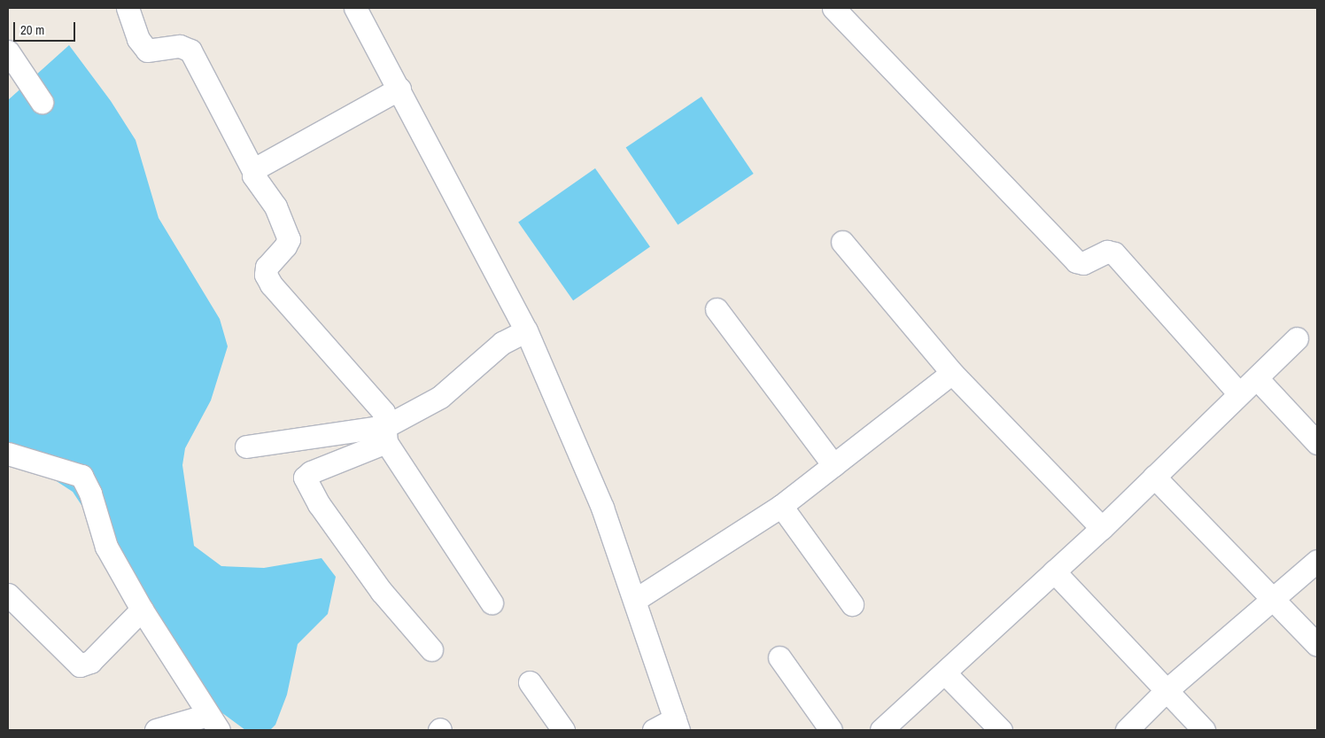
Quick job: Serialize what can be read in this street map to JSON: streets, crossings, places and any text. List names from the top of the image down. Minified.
{"scale_bar":"20 m"}
